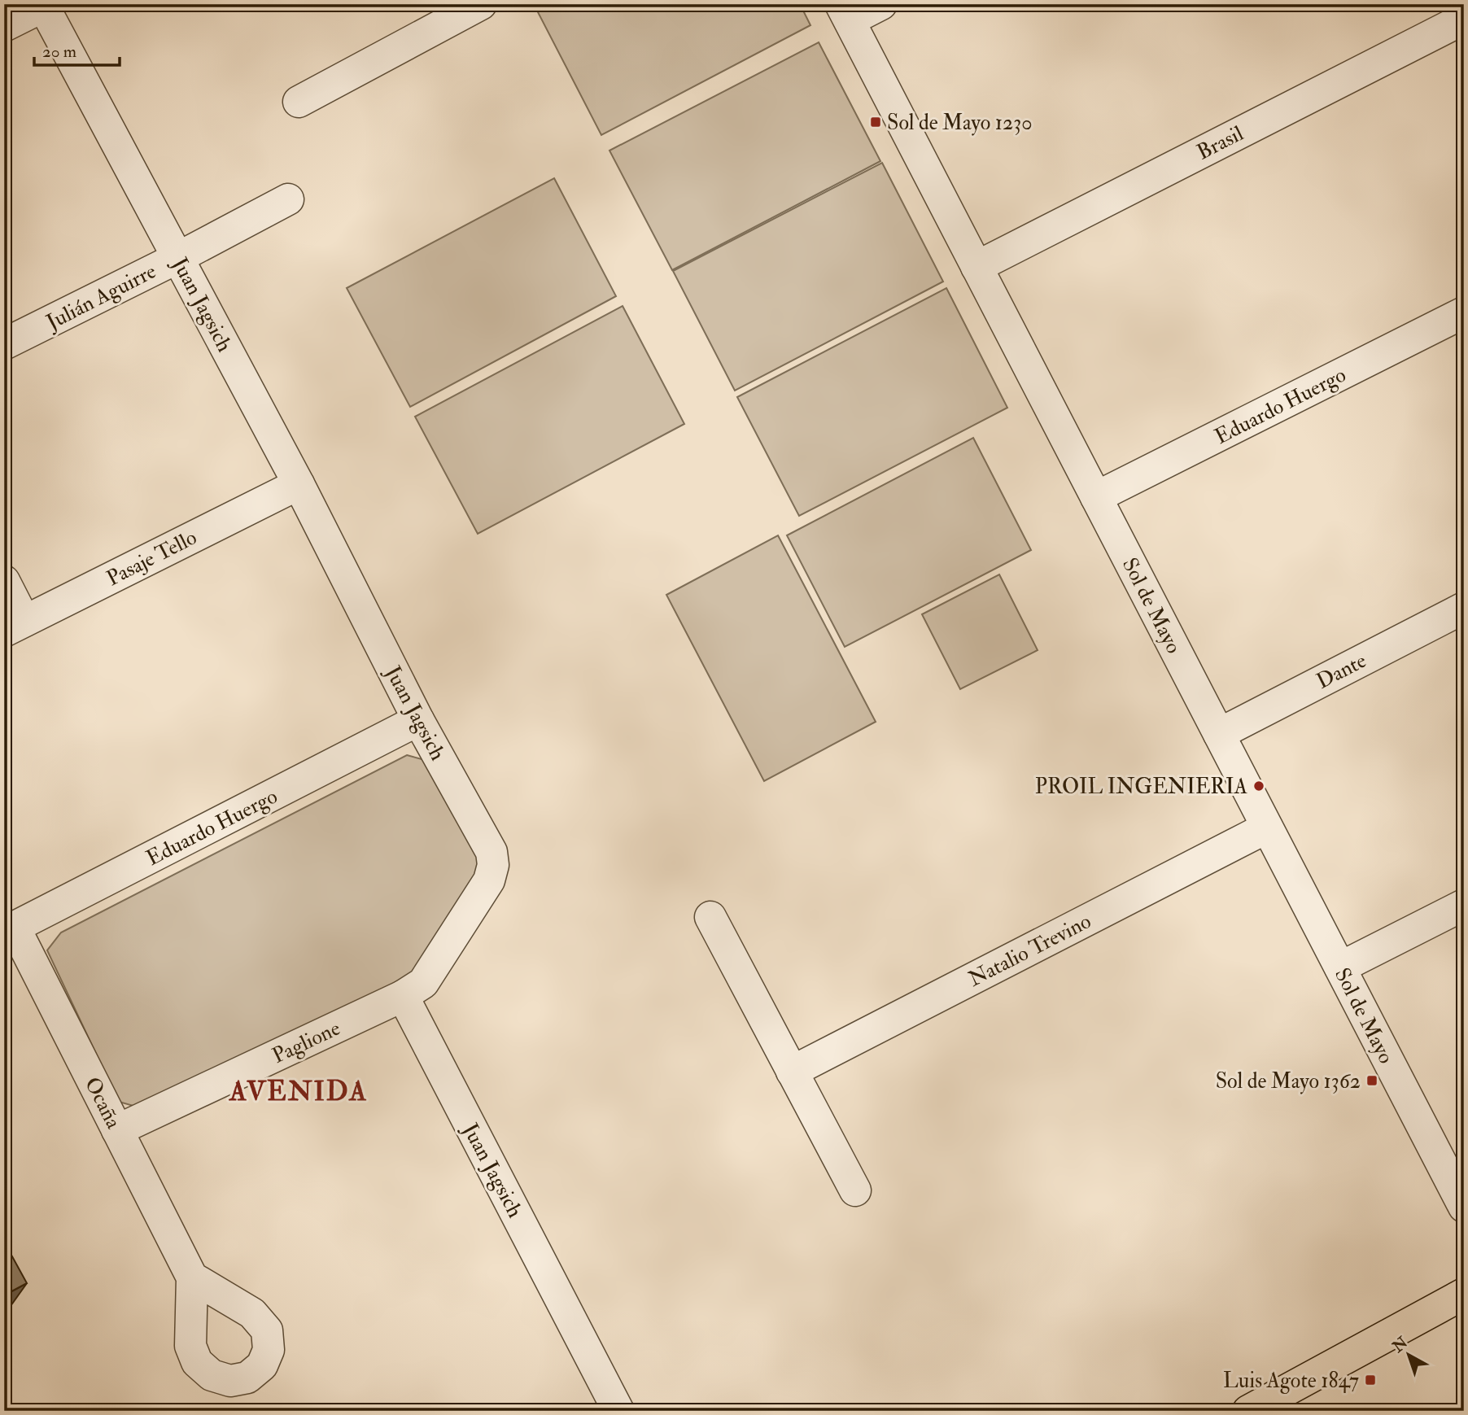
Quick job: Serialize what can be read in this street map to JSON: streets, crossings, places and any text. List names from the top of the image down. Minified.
{"streets":{"street":["Brasil","Julián Aguirre","Juan Jagsich","Eduardo Huergo","Pasaje Tello","Sol de Mayo","Dante","Natalio Trevino","Paglione","Ocaña"]},"crossings":[["Brasil","Sol de Mayo"],["Julián Aguirre","Juan Jagsich"],["Juan Jagsich","Eduardo Huergo"],["Juan Jagsich","Pasaje Tello"],["Juan Jagsich","Paglione"],["Eduardo Huergo","Sol de Mayo"],["Eduardo Huergo","Ocaña"],["Sol de Mayo","Dante"],["Sol de Mayo","Natalio Trevino"],["Paglione","Ocaña"]],"districts":["AVENIDA"],"places":{"transit":["Sol de Mayo 1230","Sol de Mayo 1362","Luis Agote 1847"],"other":["PROIL INGENIERIA"]},"scale_bar":"20 m","north":"top left"}
